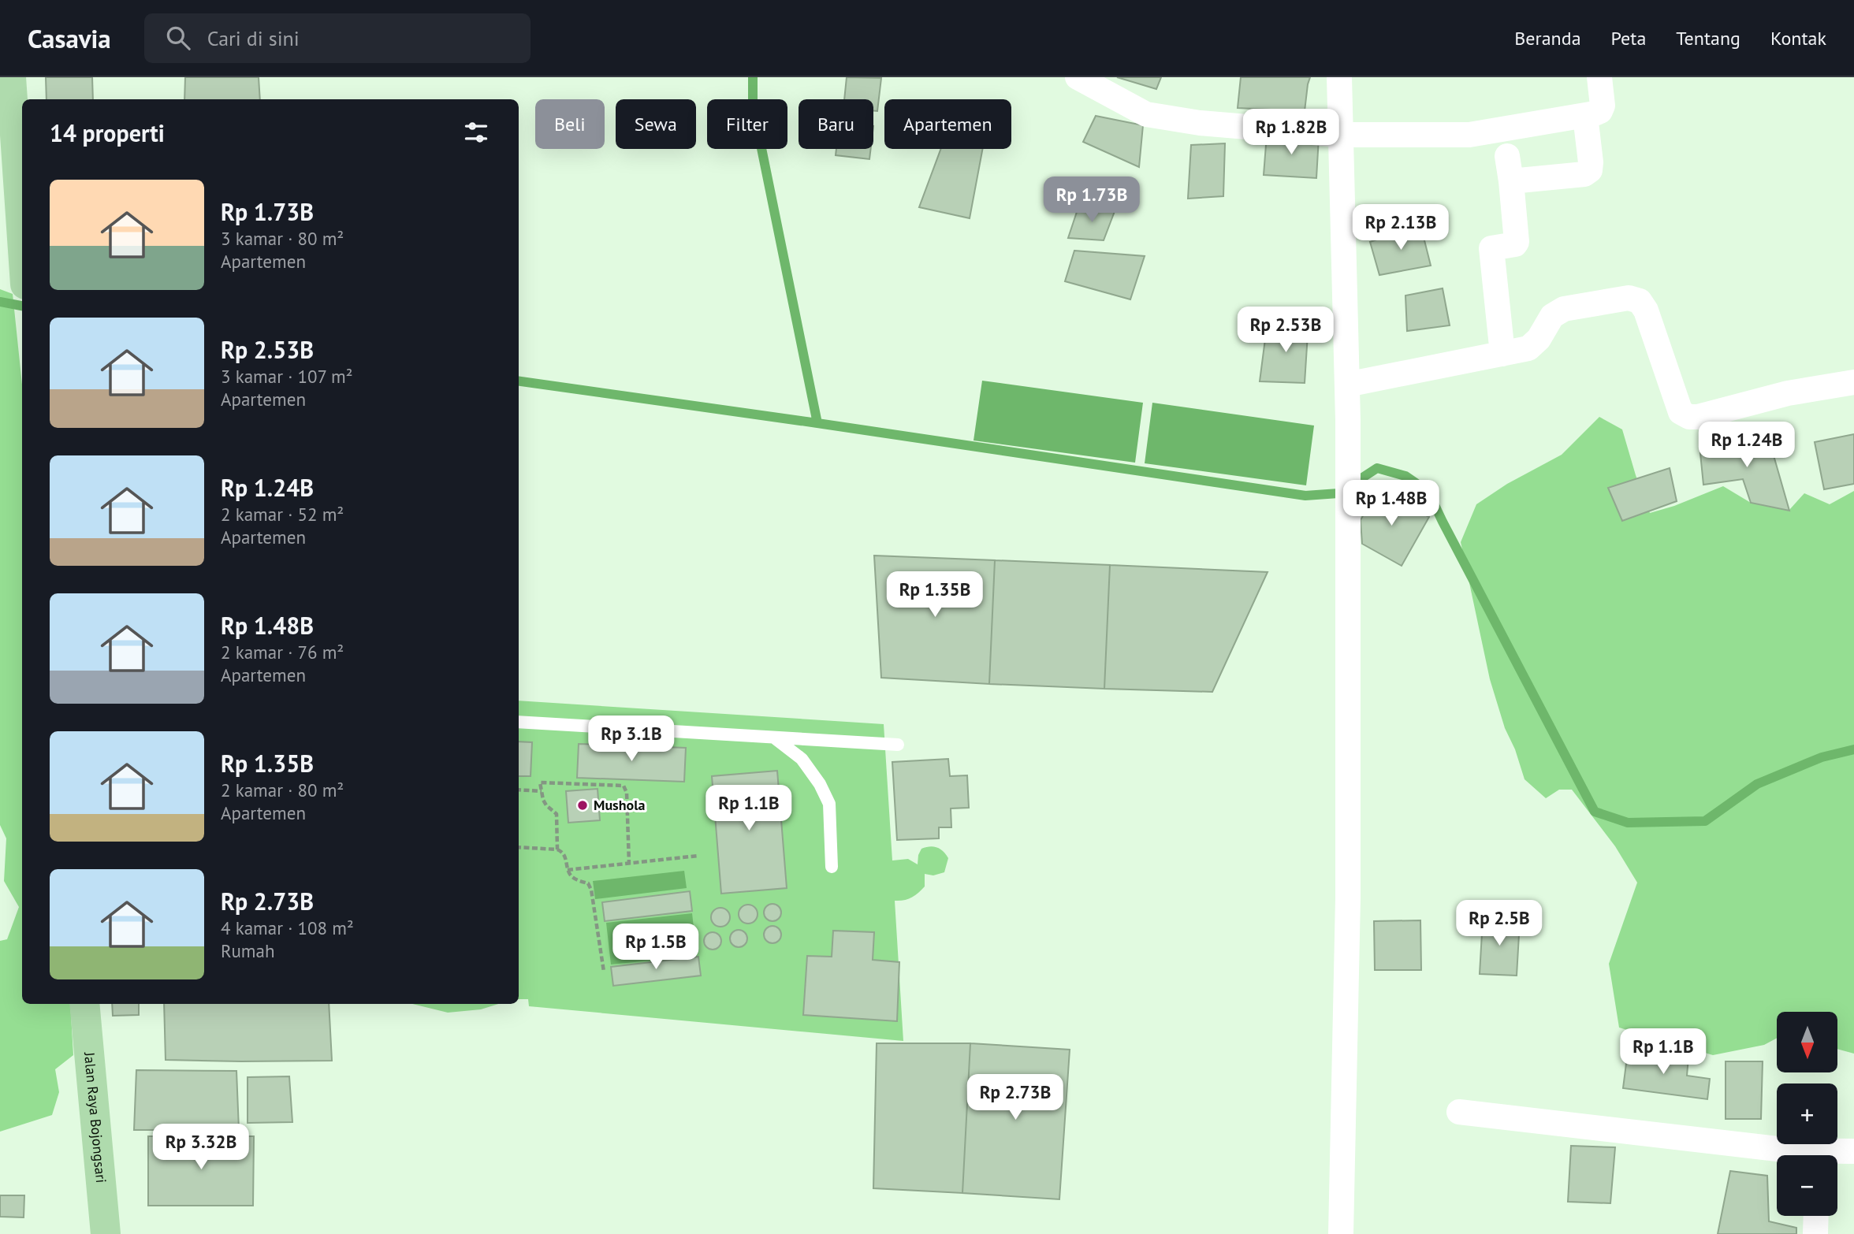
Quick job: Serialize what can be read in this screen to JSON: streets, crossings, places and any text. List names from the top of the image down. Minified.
{"streets":{"main road":["Jalan Raya Bojongsari"]},"places":["Mushola"],"north":"bottom","page":{"header":"Casavia","search":"Cari di sini","nav":["Beranda","Peta","Tentang","Kontak"],"chip":["Beli","Sewa","Filter","Baru","Apartemen"],"heading":"14 properti","price":["Rp 1.82B","Rp 1.73B","Rp 2.13B","Rp 2.53B","Rp 1.24B","Rp 1.48B","Rp 1.35B","Rp 3.1B","Rp 1.1B","Rp 2.5B","Rp 1.5B","Rp 1.1B","Rp 2.73B","Rp 3.32B"],"list":[{"name":"Rp 1.73B","note":"3 kamar · 80 m² · Apartemen"},{"name":"Rp 2.53B","note":"3 kamar · 107 m² · Apartemen"},{"name":"Rp 1.24B","note":"2 kamar · 52 m² · Apartemen"},{"name":"Rp 1.48B","note":"2 kamar · 76 m² · Apartemen"},{"name":"Rp 1.35B","note":"2 kamar · 80 m² · Apartemen"},{"name":"Rp 2.73B","note":"4 kamar · 108 m² · Rumah"}],"map_buttons":["+","−"]}}
